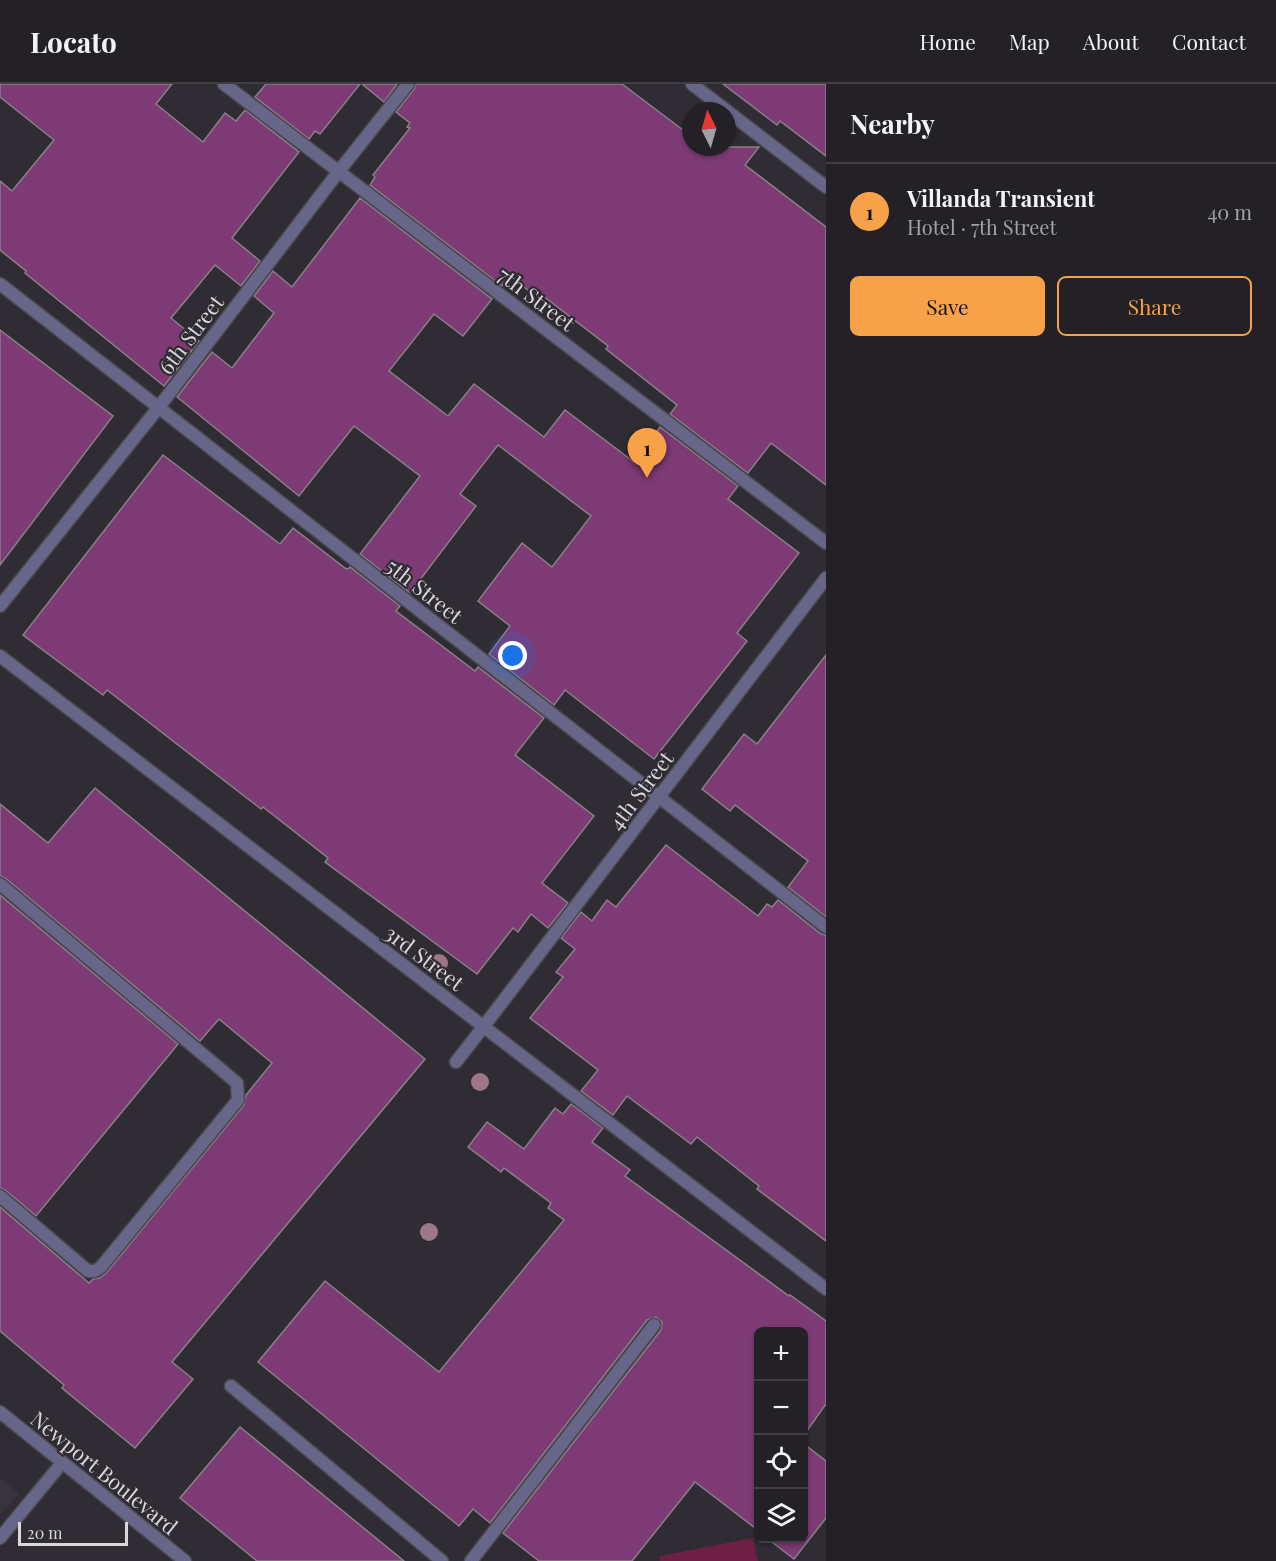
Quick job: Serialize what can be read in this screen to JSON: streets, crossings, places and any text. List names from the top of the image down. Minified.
{"streets":{"street":["7th Street","6th Street","5th Street","4th Street","3rd Street","Newport Boulevard"]},"crossings":[["7th Street","6th Street"],["6th Street","5th Street"],["5th Street","4th Street"],["4th Street","3rd Street"]],"scale_bar":"20 m","north":"top","page":{"header":"Locato","nav":["Home","Map","About","Contact"],"heading":"Nearby","list":[{"mark":"1","name":"Villanda Transient","note":"Hotel · 7th Street","value":"40 m"}],"buttons":["Save","Share"],"pins":"1","map_buttons":["+","−"],"scale":"20 m"}}
